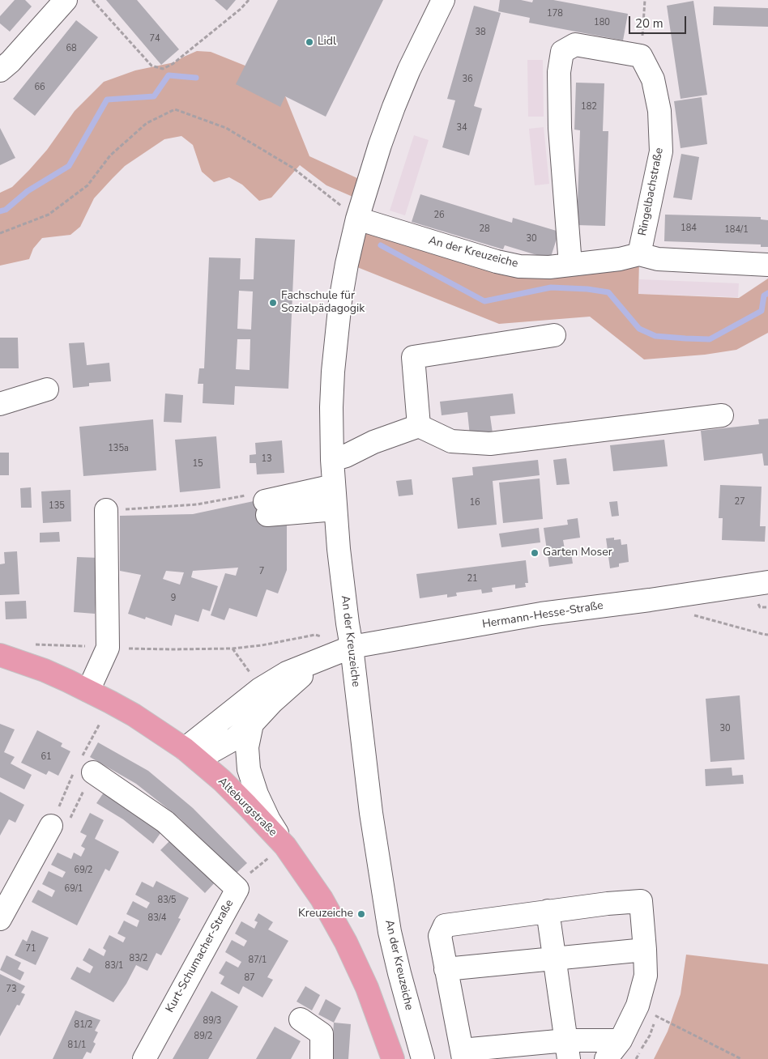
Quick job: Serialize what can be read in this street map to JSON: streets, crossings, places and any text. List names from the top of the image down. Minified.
{"streets":{"main road":["Alteburgstraße"],"street":["Ringelbachstraße","An der Kreuzeiche","Hermann-Hesse-Straße","Kurt-Schumacher-Straße"]},"crossings":[["Ringelbachstraße","An der Kreuzeiche"],["An der Kreuzeiche","Hermann-Hesse-Straße"],["Hermann-Hesse-Straße","Alteburgstraße"]],"places":["Lidl","Fachschule für Sozialpädagogik","Garten Moser","Kreuzeiche"],"house_numbers":["178","180","38","74","68","36","66","182","34","26","184","28","184/1","30","135a","13","15","27","16","135","7","21","9","30","61","69/2","69/1","83/5","83/4","71","83/2","87/1","83/1","87","73","89/3","81/2","89/2","81/1"],"scale_bar":"20 m"}
